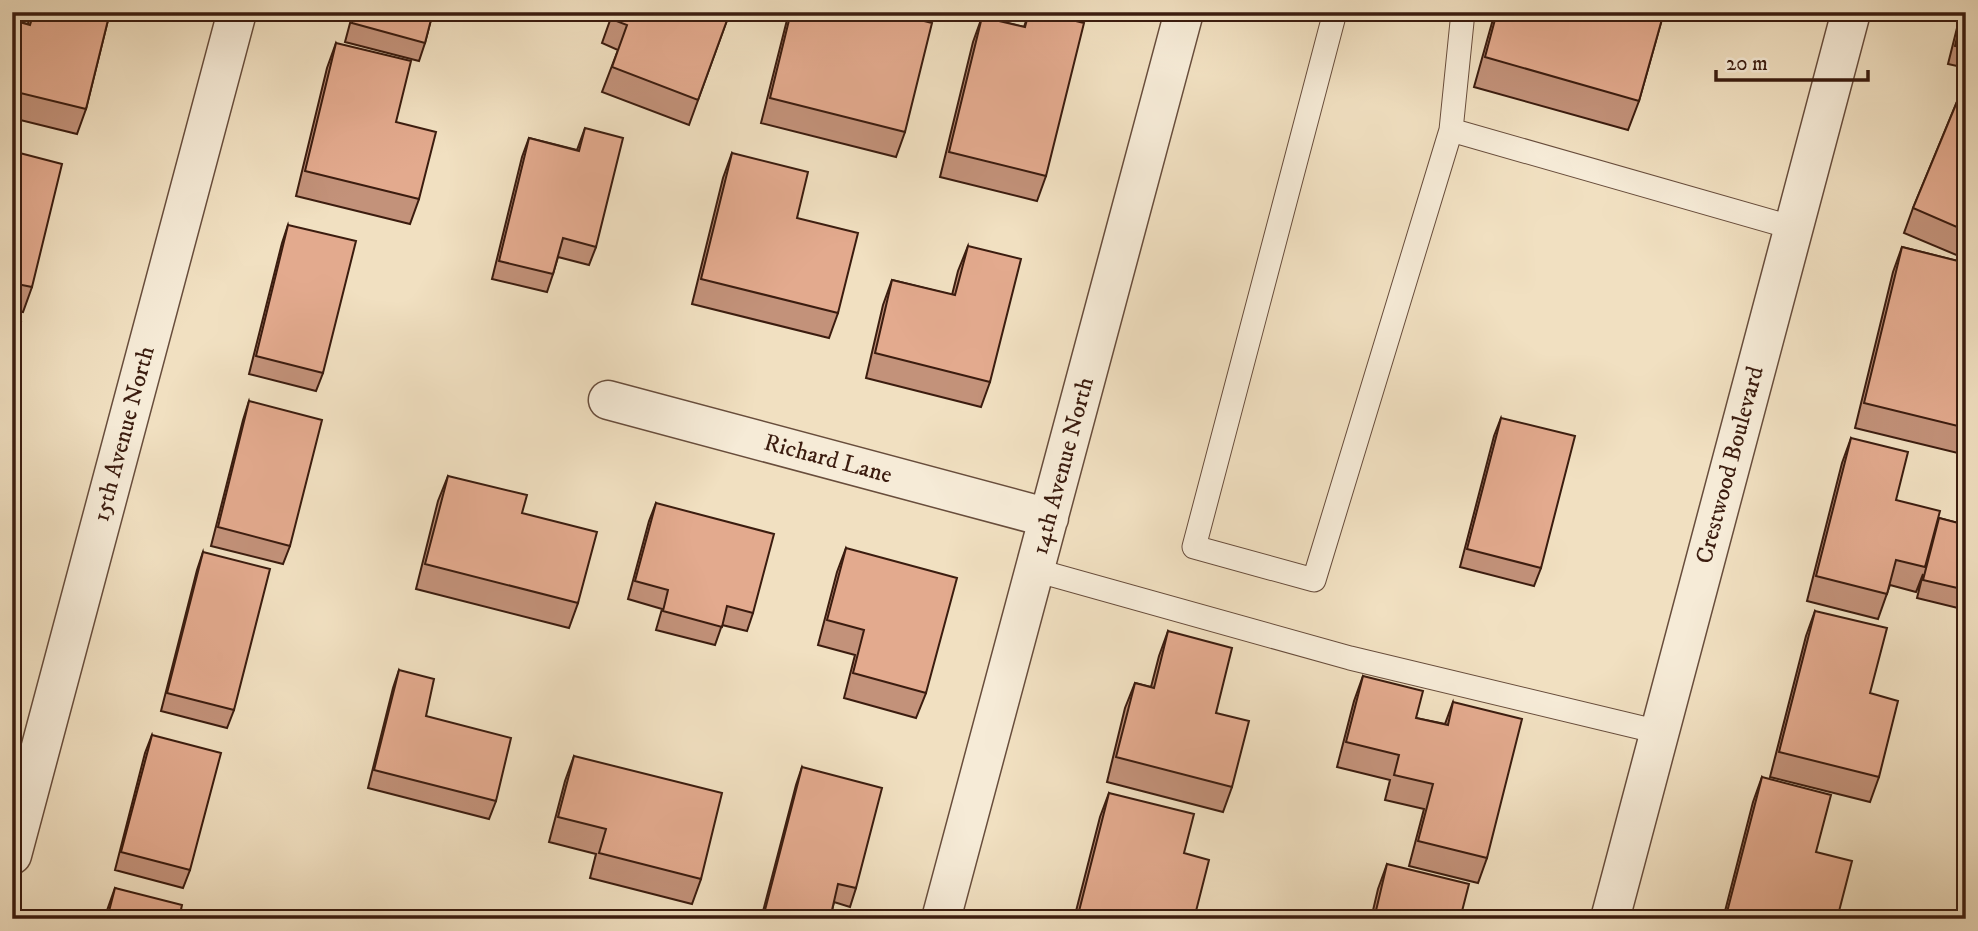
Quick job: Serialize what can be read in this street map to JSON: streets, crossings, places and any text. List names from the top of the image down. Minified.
{"streets":{"street":["15th Avenue North","Richard Lane","Crestwood Boulevard","14th Avenue North"]},"crossings":[["Richard Lane","14th Avenue North"]],"scale_bar":"20 m"}
